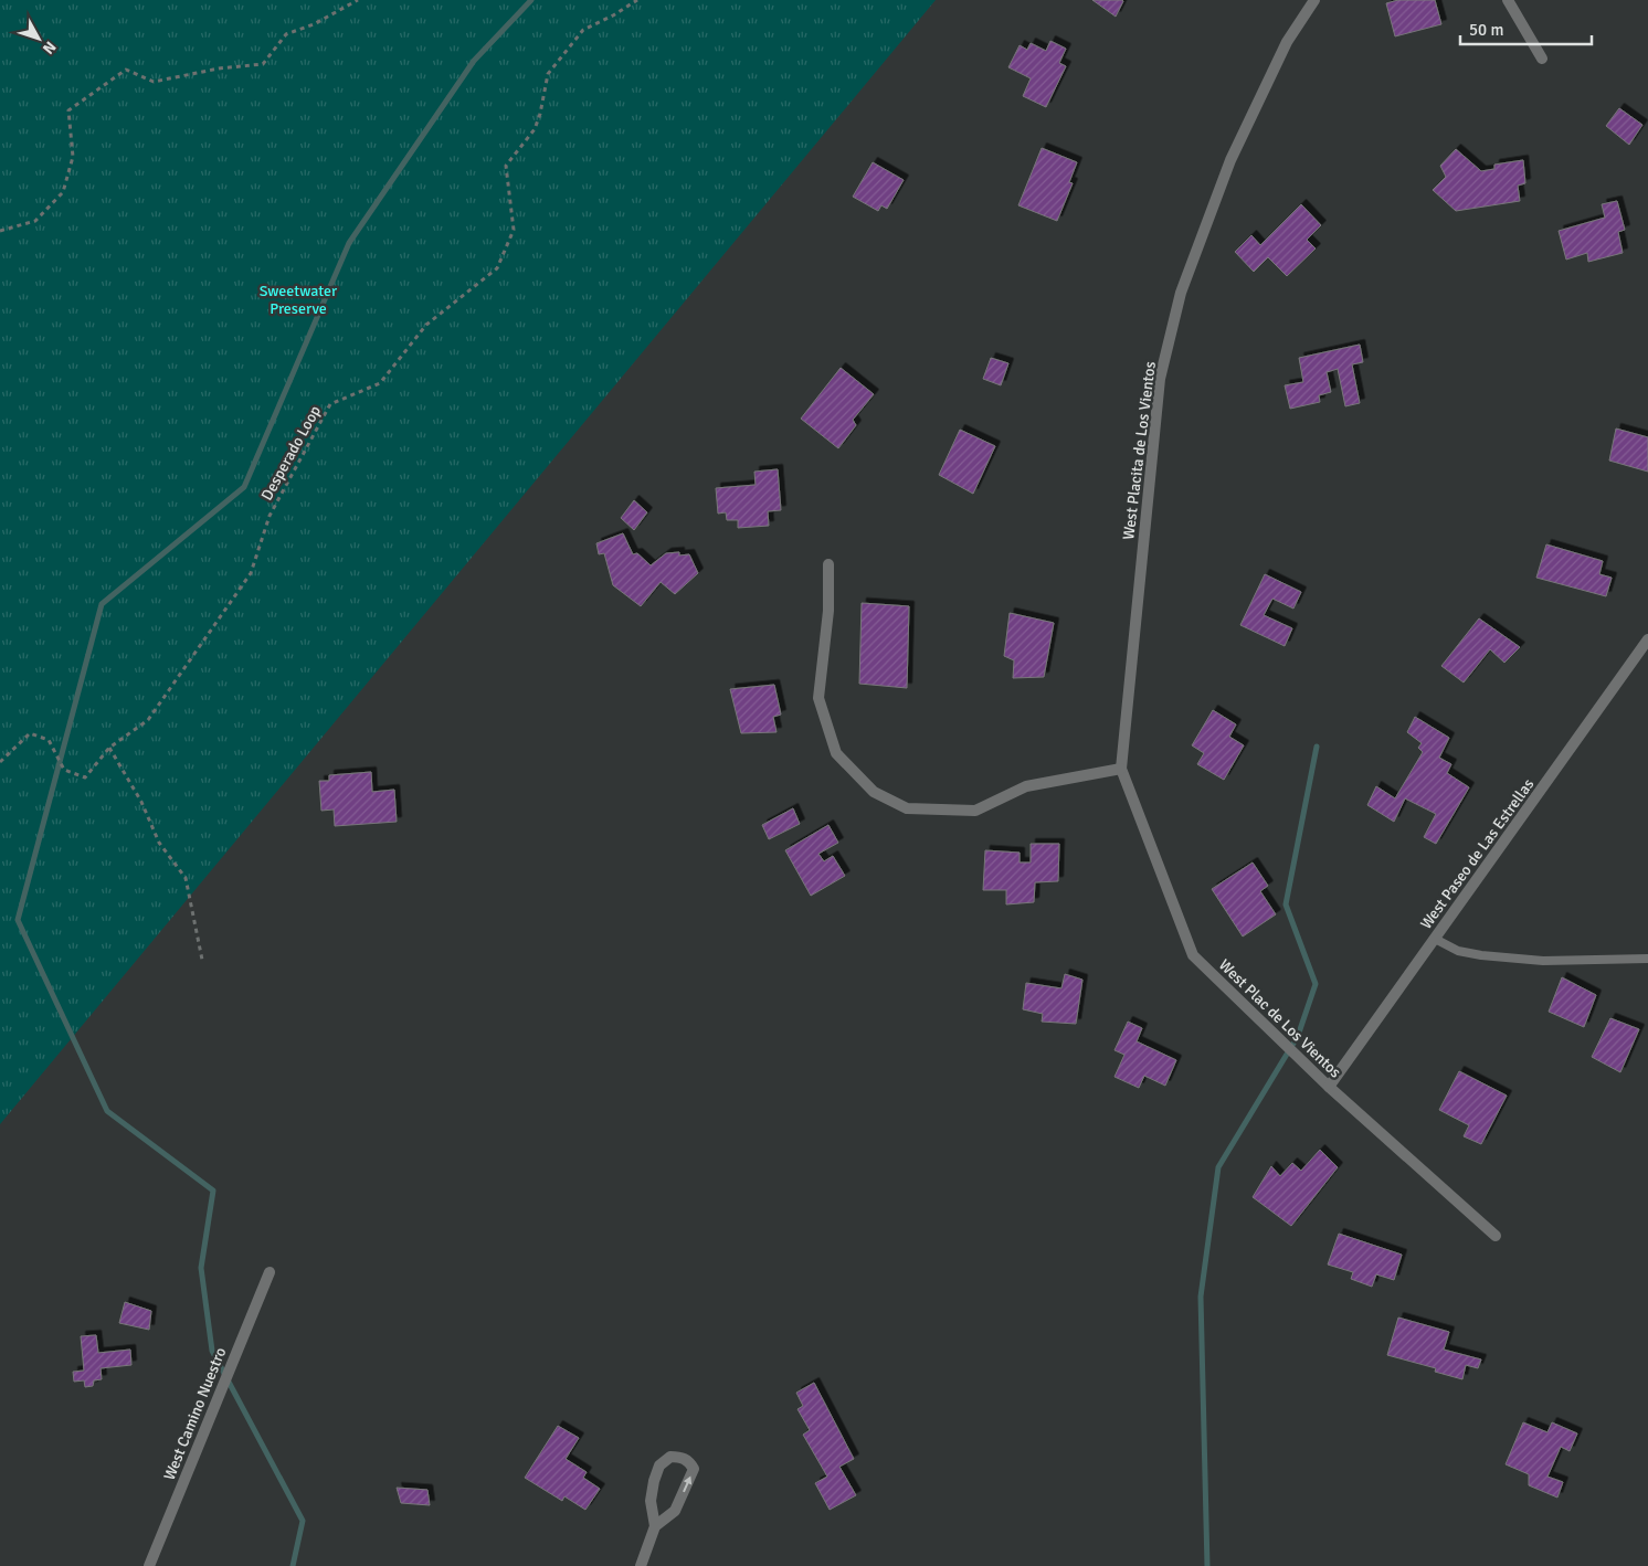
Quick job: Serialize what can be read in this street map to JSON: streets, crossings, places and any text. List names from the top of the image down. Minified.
{"streets":{"street":["West Placita de Los Vientos","West Paseo de Las Estrellas","West Plac de Los Vientos","West Camino Nuestro"],"path":["Desperado Loop"]},"crossings":[["West Placita de Los Vientos","West Plac de Los Vientos"],["West Paseo de Las Estrellas","West Plac de Los Vientos"]],"parks":["Sweetwater Preserve"],"scale_bar":"50 m","north":"bottom right"}
